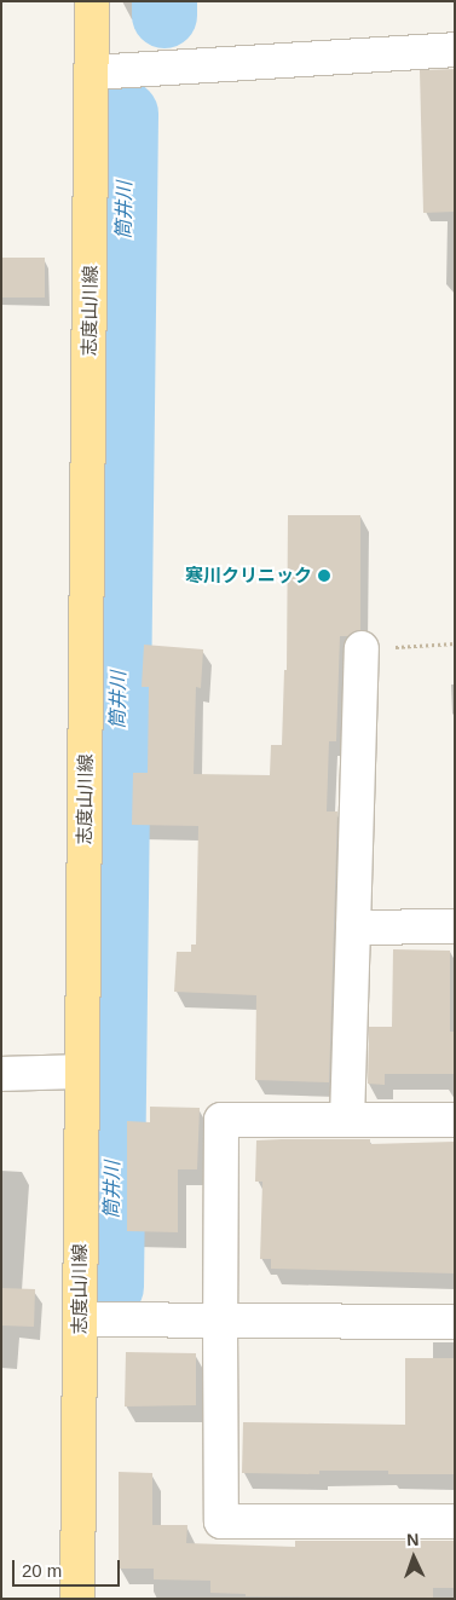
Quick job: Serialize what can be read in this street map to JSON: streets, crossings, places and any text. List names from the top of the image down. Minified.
{"streets":{"main road":["志度山川線"]},"water":["筒井川"],"places":["寒川クリニック"],"scale_bar":"20 m","north":"top"}
